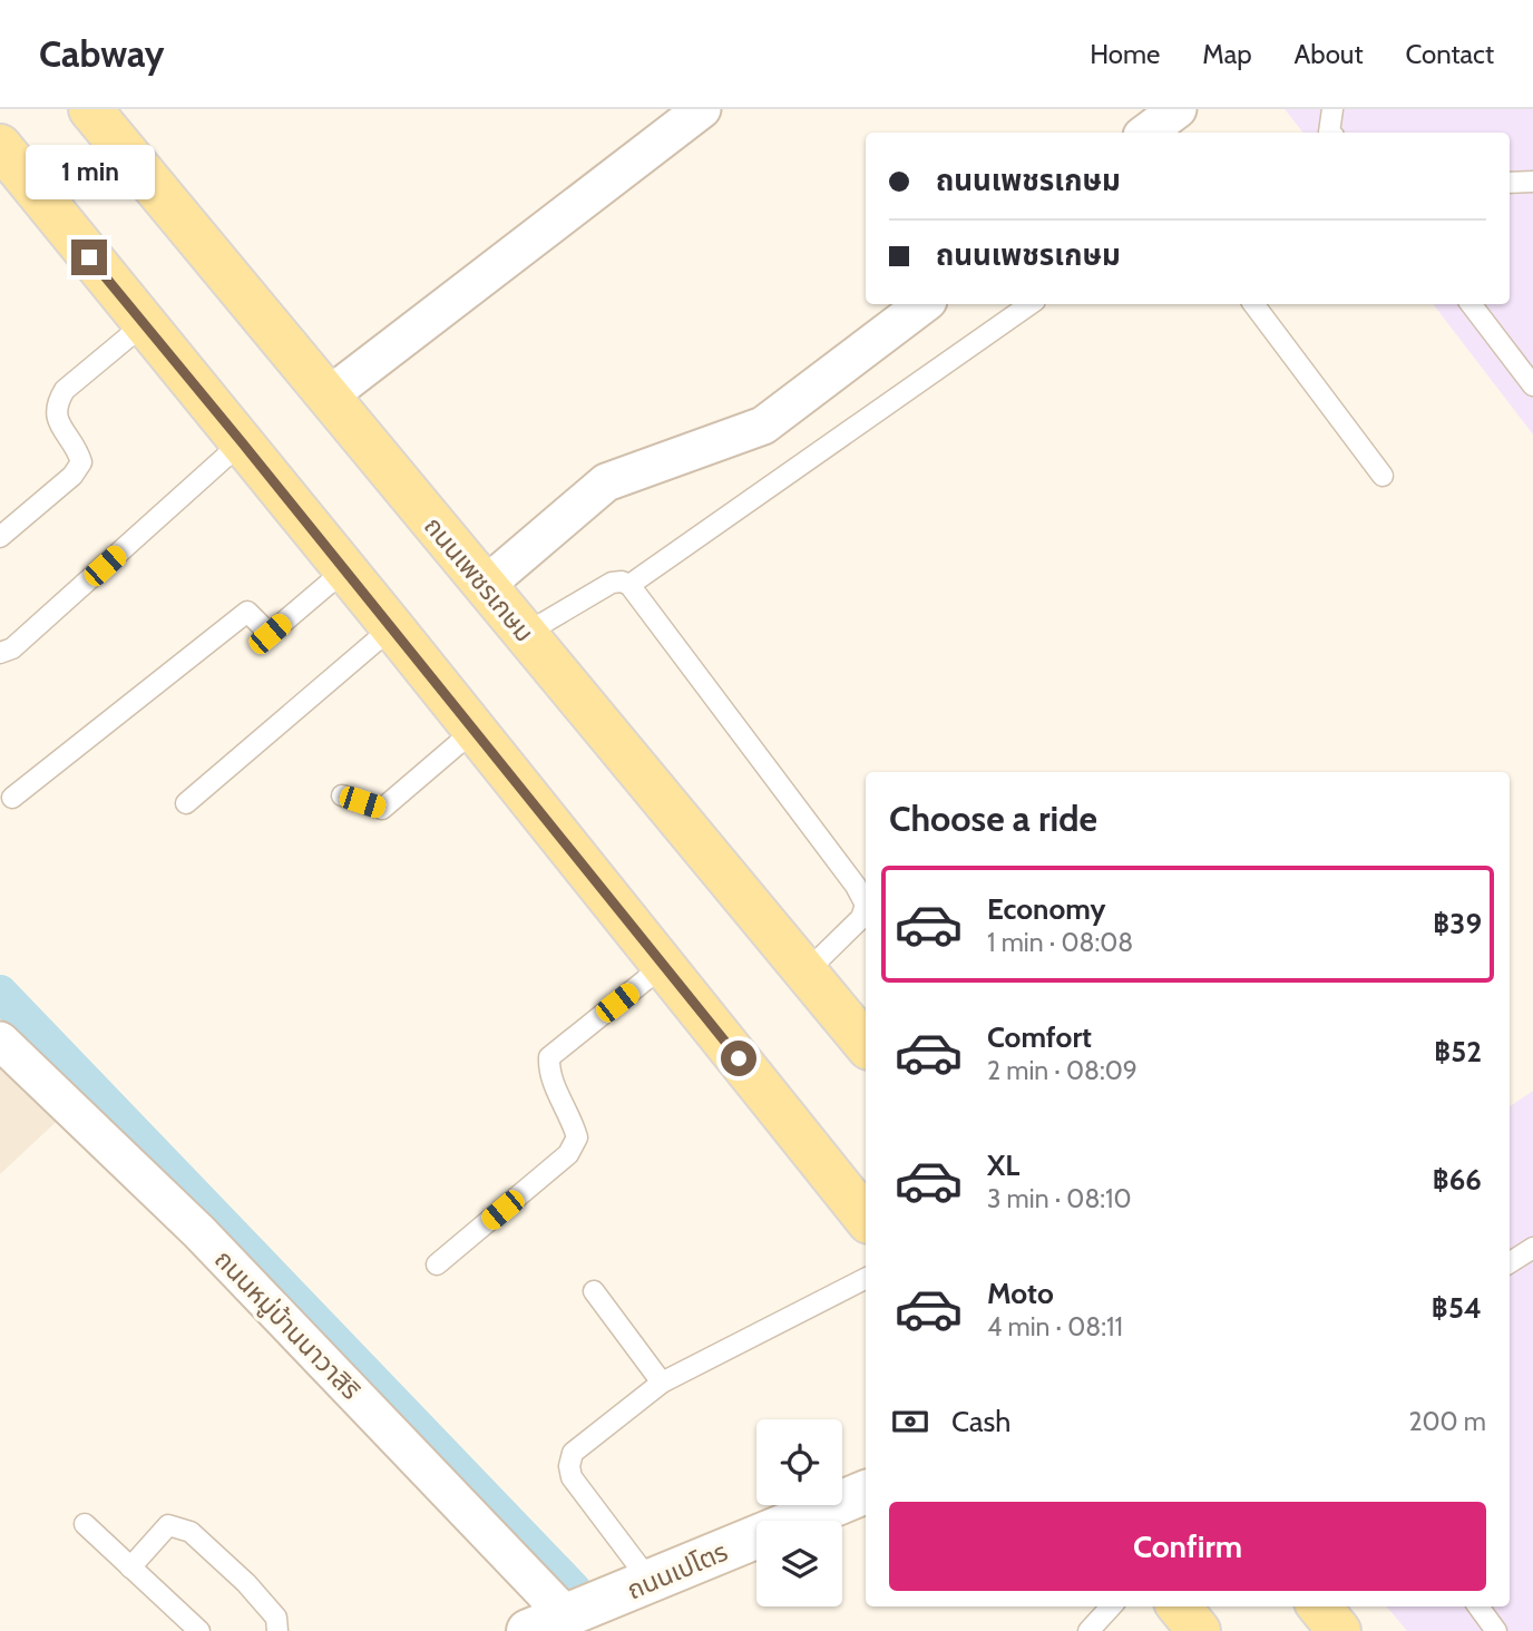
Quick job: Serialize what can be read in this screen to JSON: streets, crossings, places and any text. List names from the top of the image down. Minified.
{"streets":{"main road":["ถนนเพชรเกษม"],"street":["ถนนหมู่บ้านนาวาสิริ","ถนนเปโตร"]},"crossings":[["ถนนหมู่บ้านนาวาสิริ","ถนนเปโตร"]],"page":{"header":"Cabway","nav":["Home","Map","About","Contact"],"banner":["ถนนเพชรเกษม","ถนนเพชรเกษม"],"bubble":"1 min","heading":"Choose a ride","list":[{"name":"Economy","note":"1 min · 08:08","value":"฿39"},{"name":"Comfort","note":"2 min · 08:09","value":"฿52"},{"name":"XL","note":"3 min · 08:10","value":"฿66"},{"name":"Moto","note":"4 min · 08:11","value":"฿54"}],"pay":["Cash","200 m"],"buttons":"Confirm"}}
